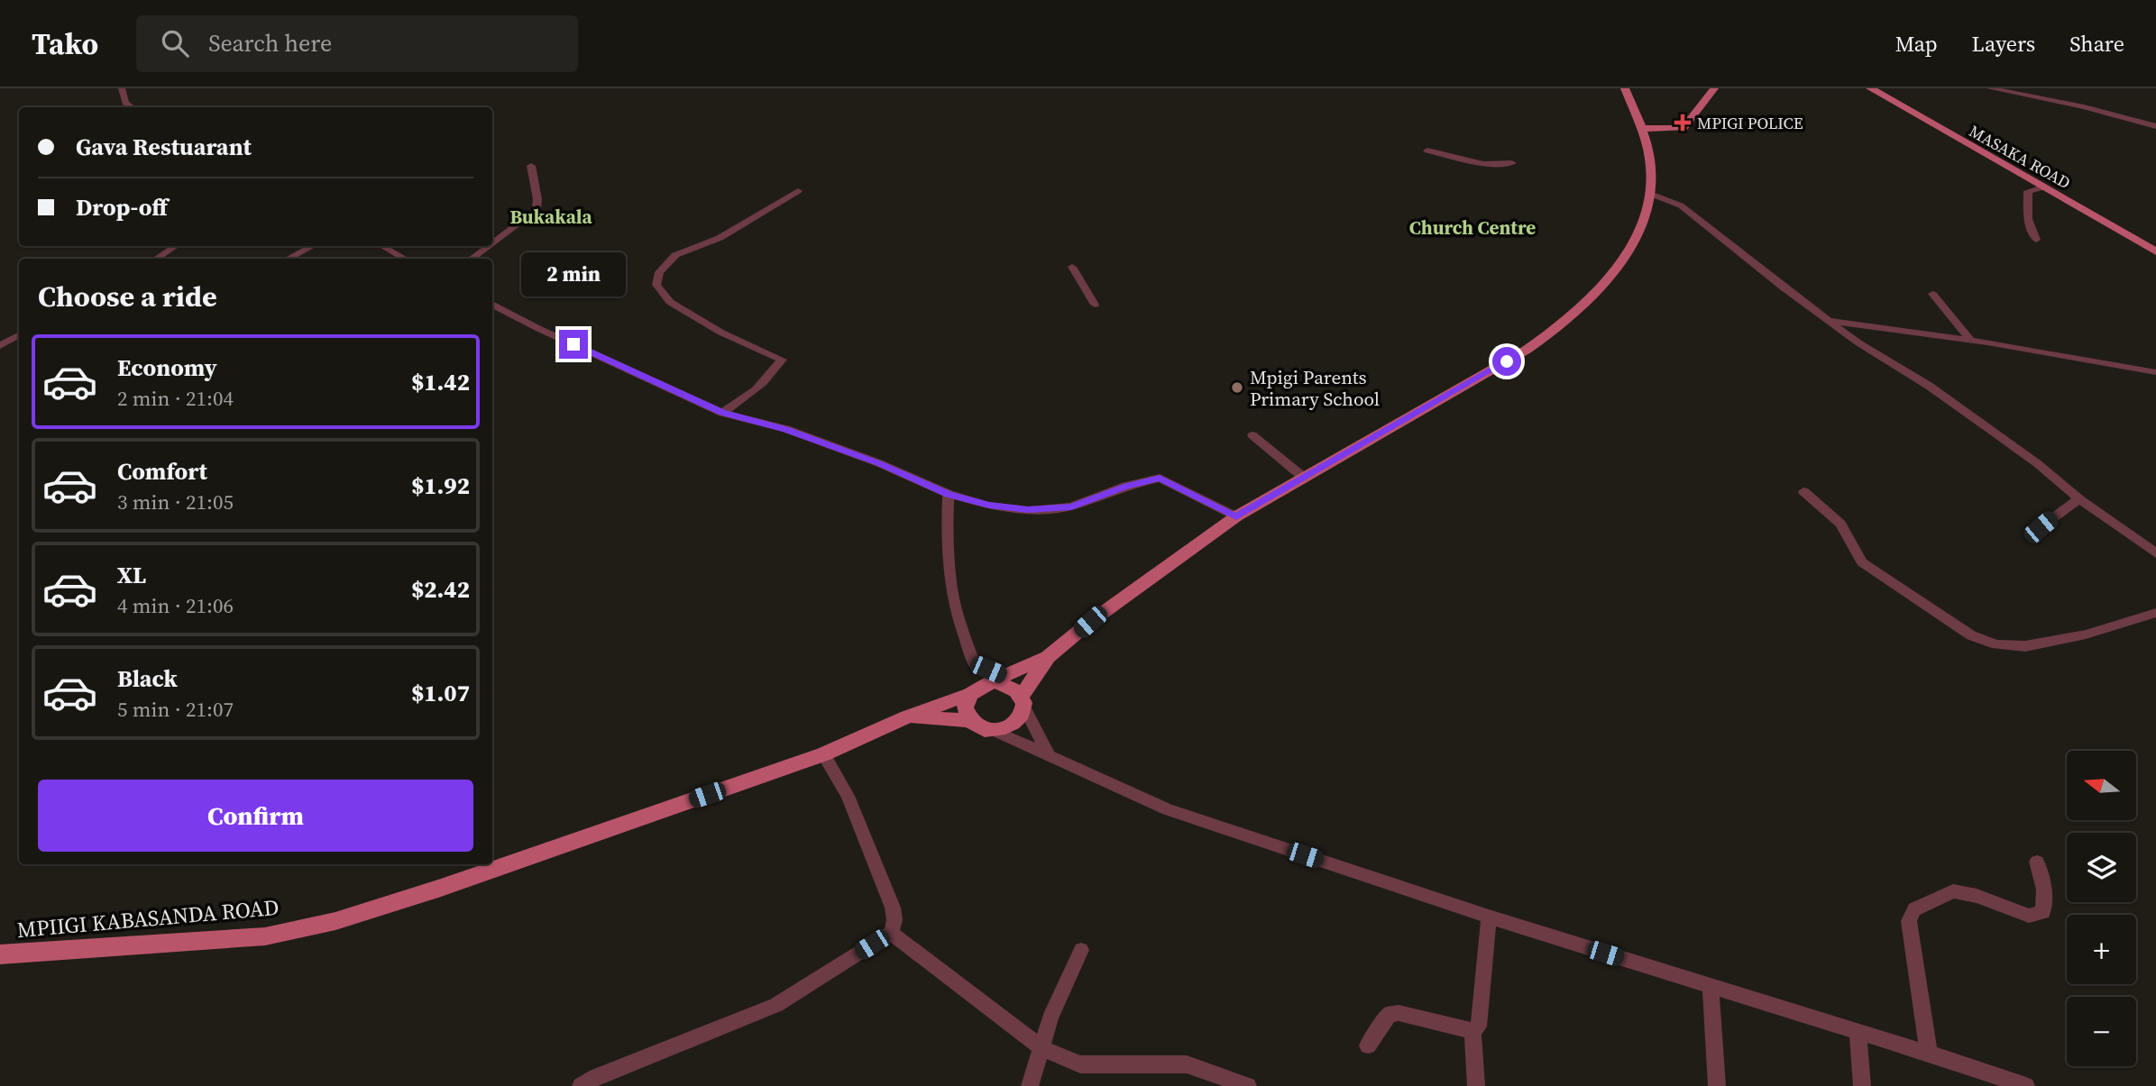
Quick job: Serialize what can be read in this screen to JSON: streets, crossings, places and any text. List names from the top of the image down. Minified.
{"streets":{"main road":["MASAKA ROAD","MPIIGI KABASANDA ROAD"]},"districts":["Bukakala","Church Centre"],"places":{"health":["MPIGI POLICE"],"other":["Mpigi Parents Primary School"]},"north":"left","page":{"header":"Tako","search":"Search here","nav":["Map","Layers","Share"],"banner":["Gava Restuarant","Drop-off"],"bubble":"2 min","heading":"Choose a ride","list":[{"name":"Economy","note":"2 min · 21:04","value":"$1.42"},{"name":"Comfort","note":"3 min · 21:05","value":"$1.92"},{"name":"XL","note":"4 min · 21:06","value":"$2.42"},{"name":"Black","note":"5 min · 21:07","value":"$1.07"}],"map_buttons":["+","−"],"buttons":"Confirm"}}
